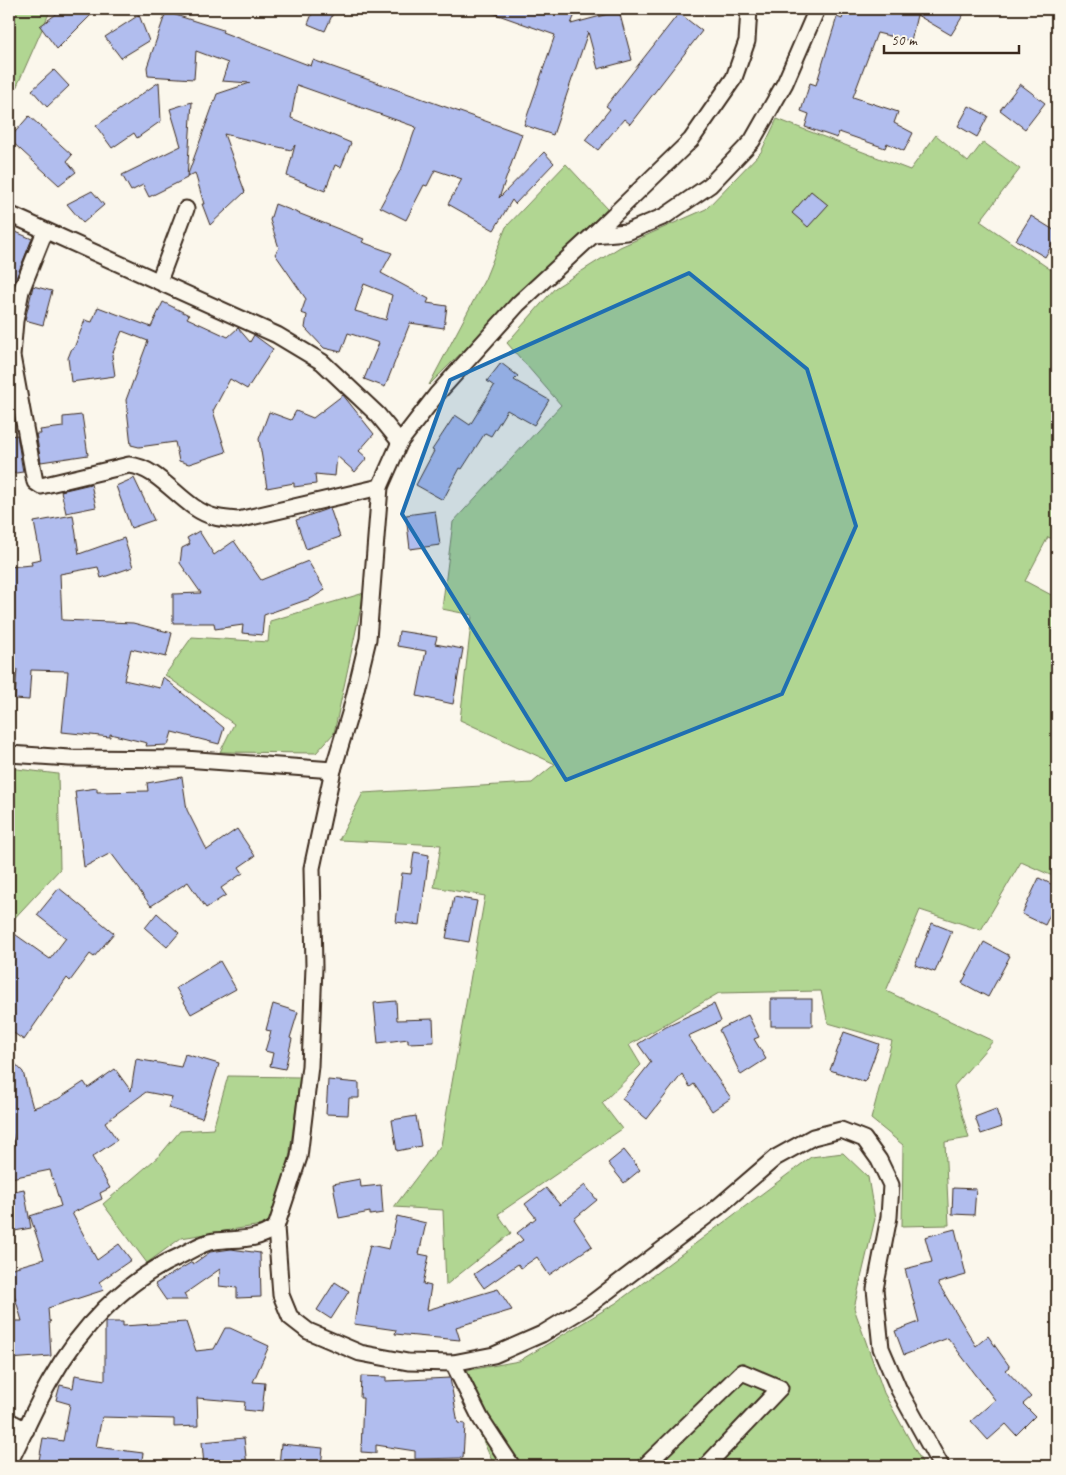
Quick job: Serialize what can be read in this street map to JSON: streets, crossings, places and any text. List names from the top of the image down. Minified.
{"scale_bar":"50 m"}
